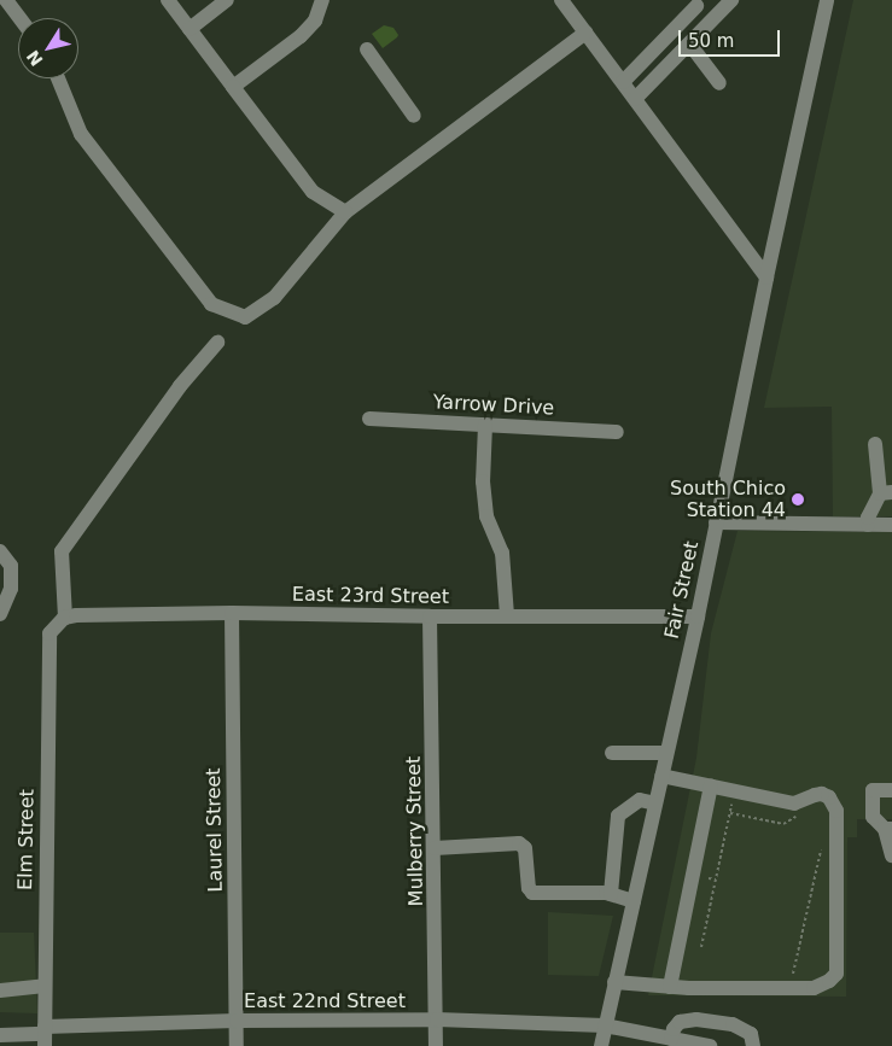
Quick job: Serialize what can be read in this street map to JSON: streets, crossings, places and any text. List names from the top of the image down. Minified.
{"streets":{"street":["Yarrow Drive","Fair Street","East 23rd Street","Laurel Street","Mulberry Street","Elm Street","East 22nd Street"]},"crossings":[["Fair Street","East 23rd Street"],["Fair Street","East 22nd Street"],["East 23rd Street","Laurel Street"],["East 23rd Street","Mulberry Street"],["East 23rd Street","Elm Street"],["Laurel Street","East 22nd Street"],["Mulberry Street","East 22nd Street"],["Elm Street","East 22nd Street"]],"places":["South Chico Station 44"],"scale_bar":"50 m","north":"bottom left"}
